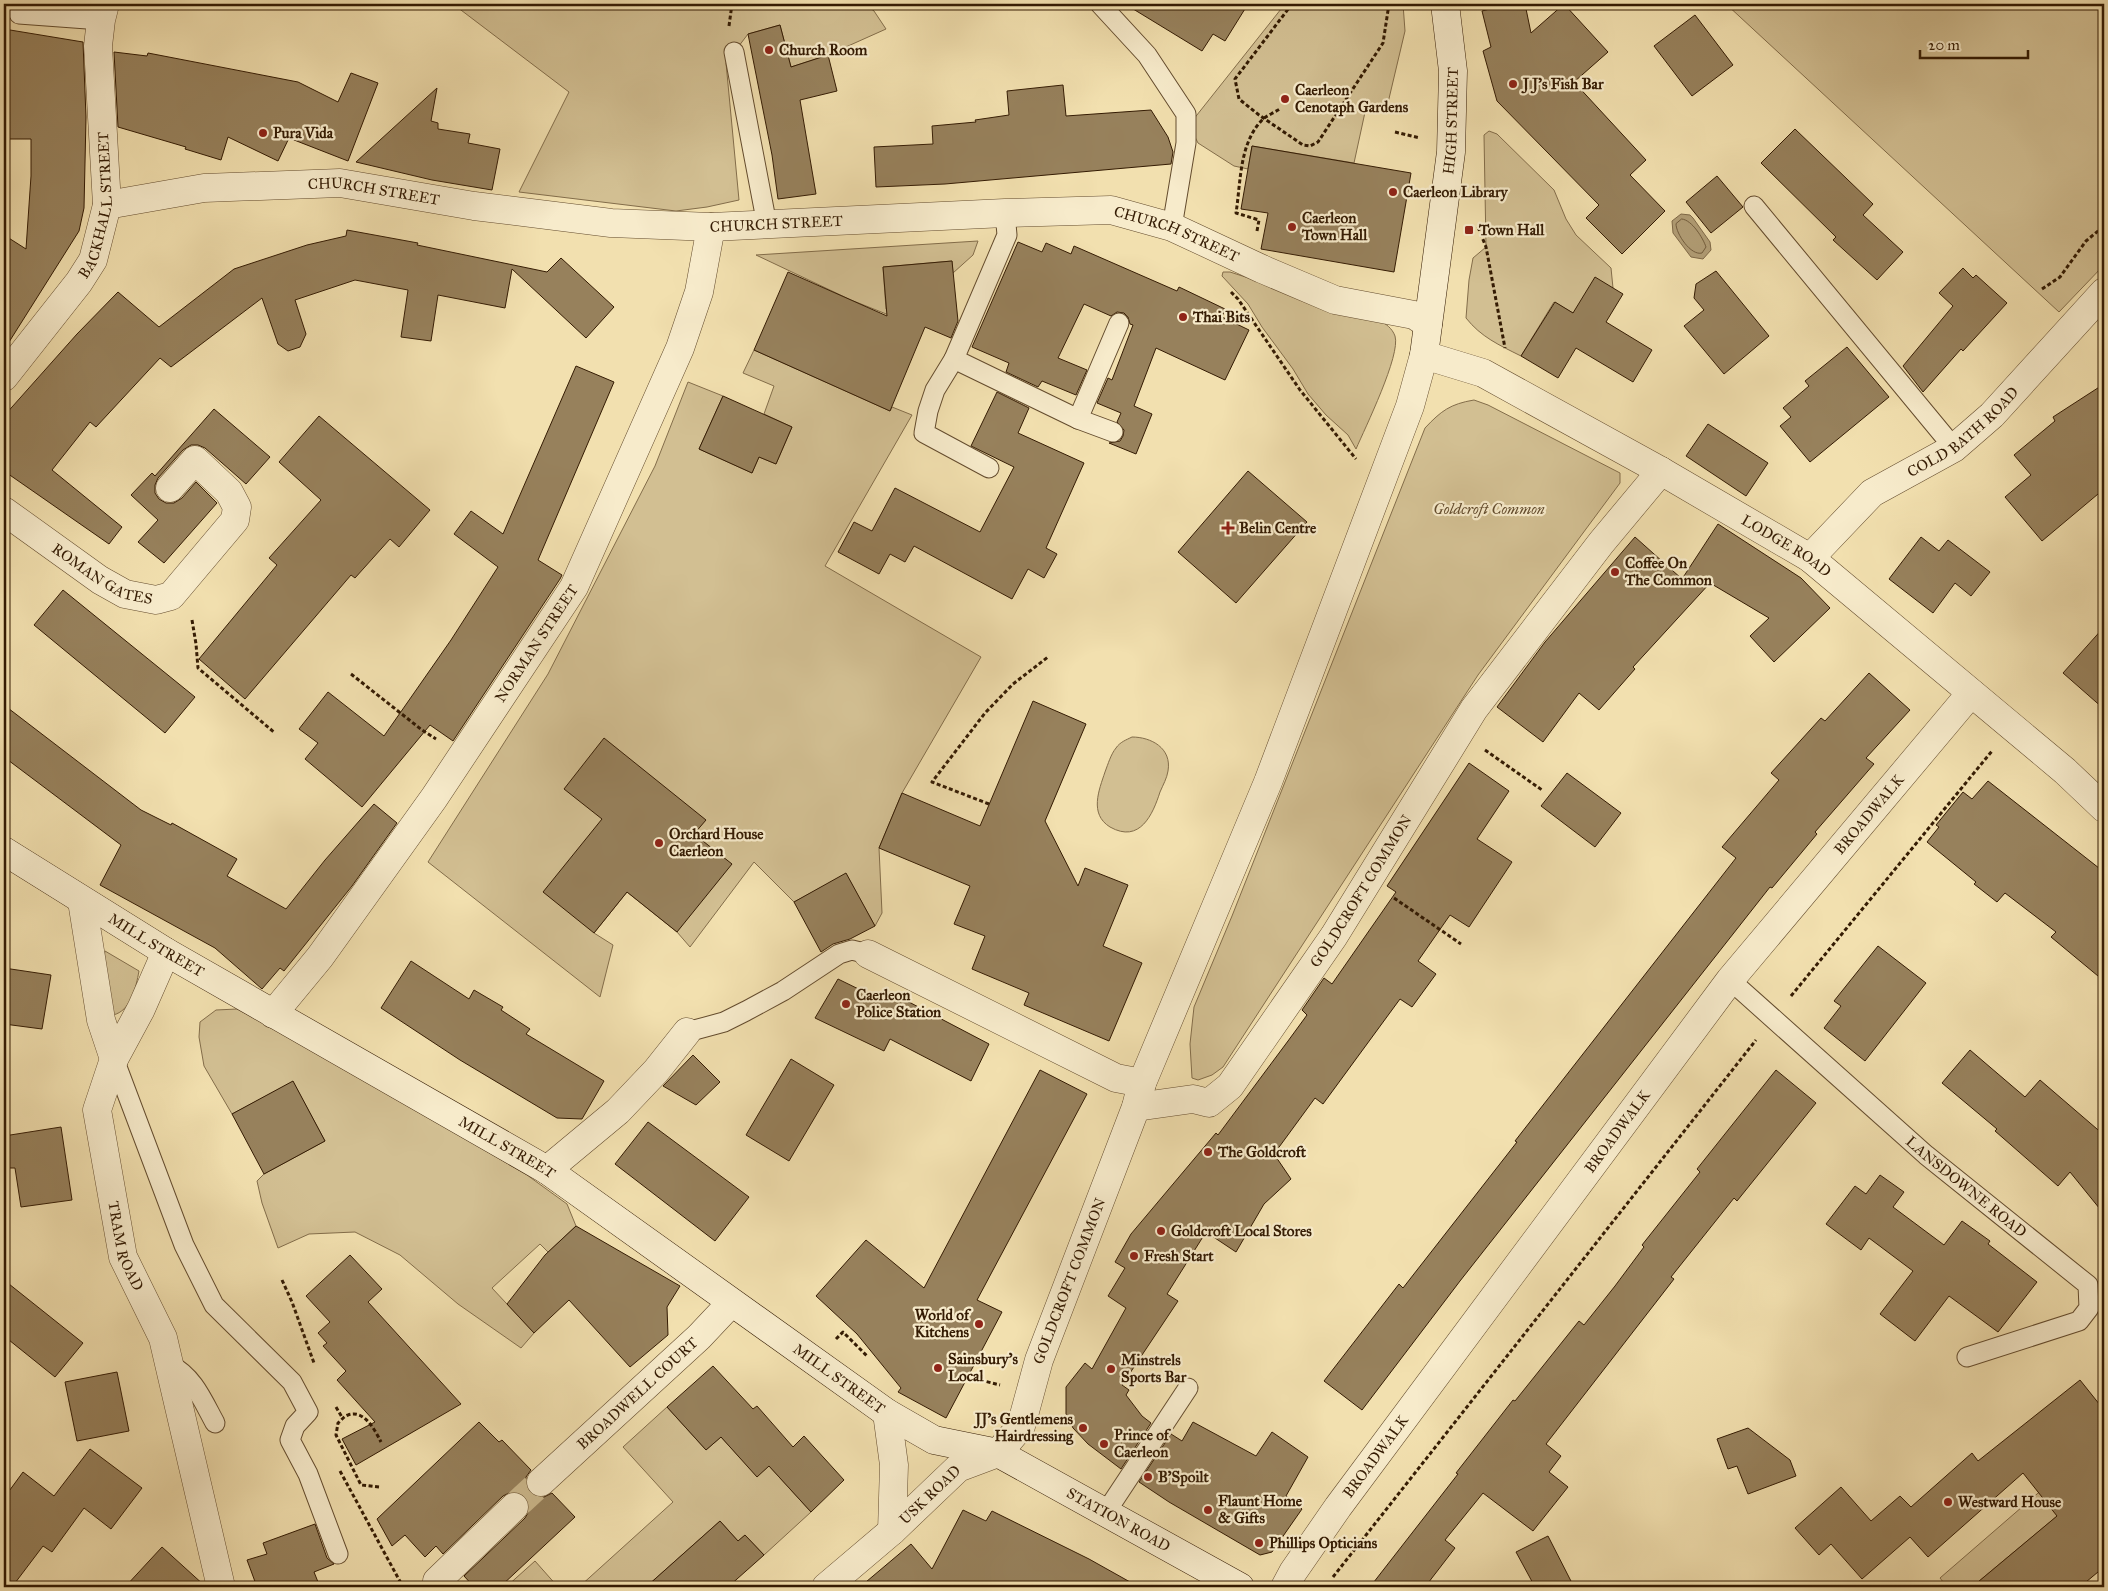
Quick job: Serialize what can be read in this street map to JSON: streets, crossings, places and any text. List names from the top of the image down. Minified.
{"streets":{"street":["HIGH STREET","CHURCH STREET","BACKHALL STREET","COLD BATH ROAD","LODGE ROAD","ROMAN GATES","NORMAN STREET","BROADWALK","GOLDCROFT COMMON","MILL STREET","TRAM ROAD","BROADWELL COURT","USK ROAD","STATION ROAD"],"lane":["LANSDOWNE ROAD"]},"crossings":[["HIGH STREET","CHURCH STREET"],["HIGH STREET","LODGE ROAD"],["HIGH STREET","GOLDCROFT COMMON"],["CHURCH STREET","BACKHALL STREET"],["CHURCH STREET","NORMAN STREET"],["COLD BATH ROAD","LODGE ROAD"],["LODGE ROAD","BROADWALK"],["LODGE ROAD","GOLDCROFT COMMON"],["NORMAN STREET","MILL STREET"],["BROADWALK","LANSDOWNE ROAD"],["GOLDCROFT COMMON","MILL STREET"],["GOLDCROFT COMMON","USK ROAD"],["GOLDCROFT COMMON","STATION ROAD"],["MILL STREET","TRAM ROAD"],["MILL STREET","BROADWELL COURT"],["MILL STREET","USK ROAD"],["MILL STREET","STATION ROAD"],["USK ROAD","STATION ROAD"]],"parks":["Goldcroft Common"],"places":{"other":["Church Room","J J's Fish Bar","Caerleon Cenotaph Gardens","Pura Vida","Caerleon Library","Caerleon Town Hall","Thai Bits","Coffee On The Common","Orchard House Caerleon","Caerleon Police Station","The Goldcroft","Goldcroft Local Stores","Fresh Start","World of Kitchens","Sainsbury's Local","Minstrels Sports Bar","JJ's Gentlemens Hairdressing","Prince of Caerleon","B'Spoilt","Westward House","Flaunt Home & Gifts","Phillips Opticians"],"transit":["Town Hall"],"health":["Belin Centre"]},"scale_bar":"20 m"}
